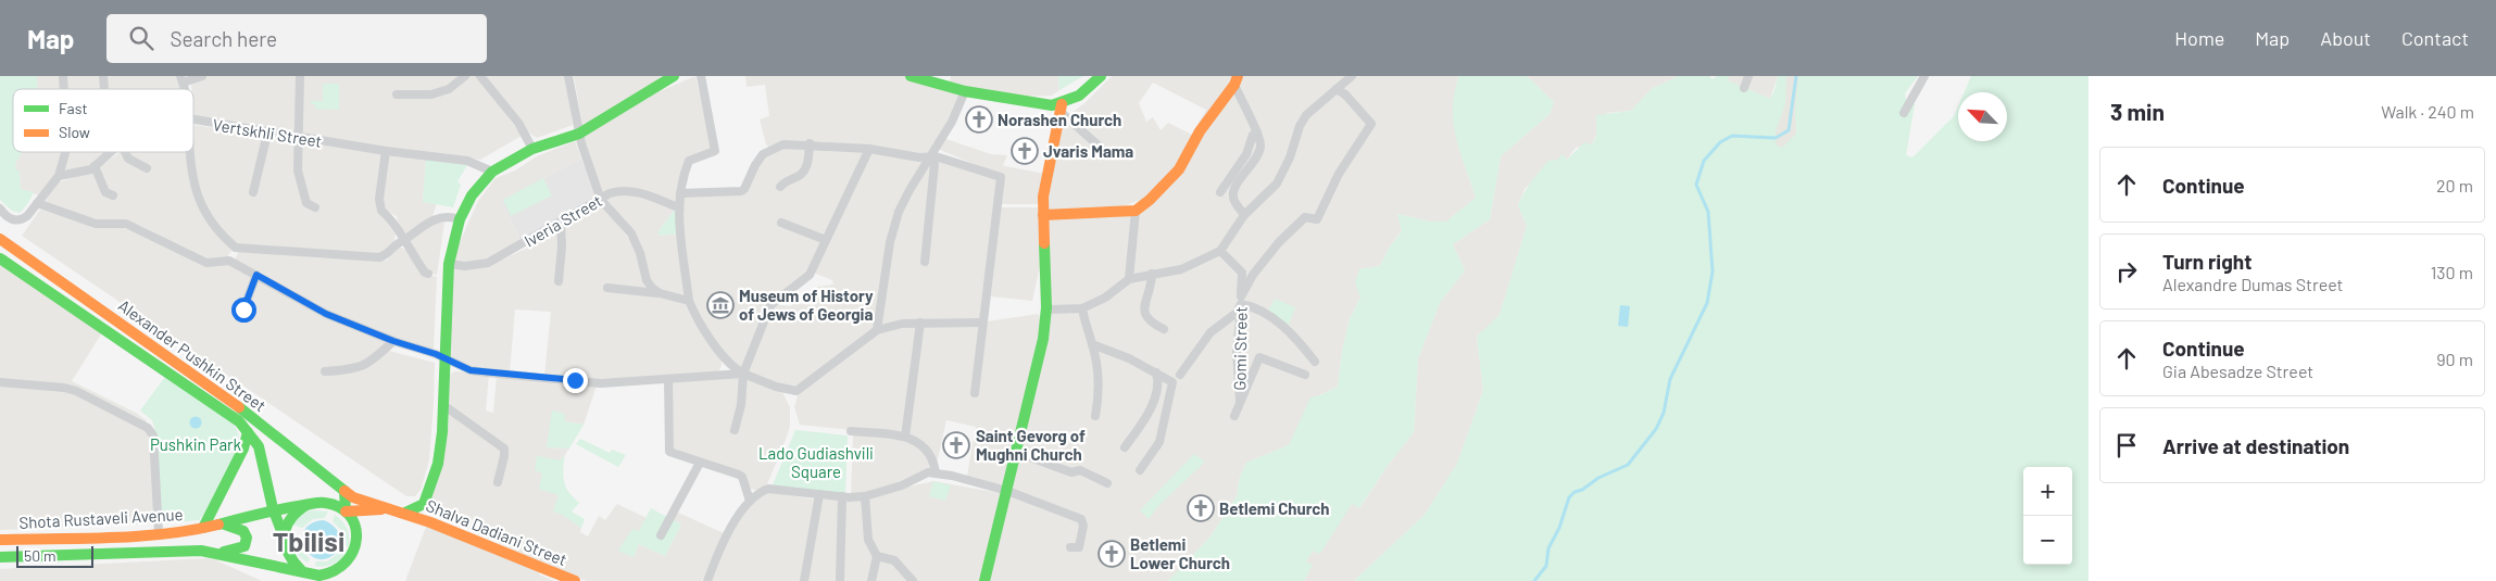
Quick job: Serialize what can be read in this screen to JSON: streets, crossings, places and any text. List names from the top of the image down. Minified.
{"streets":{"main road":["Alexander Pushkin Street","Shota Rustaveli Avenue","Shalva Dadiani Street"],"street":["Vertskhli Street","Iveria Street","Gomi Street"]},"crossings":[["Alexander Pushkin Street","Shota Rustaveli Avenue"],["Alexander Pushkin Street","Shalva Dadiani Street"]],"districts":["Tbilisi"],"parks":["Pushkin Park","Lado Gudiashvili Square"],"places":{"church":["Norashen Church","Jvaris Mama","Saint Gevorg of Mughni Church","Betlemi Church","Betlemi Lower Church"],"museum":["Museum of History of Jews of Georgia"]},"legend":["Fast","Slow"],"scale_bar":"50 m","north":"top left","page":{"header":"Map","search":"Search here","nav":["Home","Map","About","Contact"],"heading":["3 min","Walk · 240 m"],"list":[["Continue","20 m"],["Turn right","Alexandre Dumas Street","130 m"],["Continue","Gia Abesadze Street","90 m"],"Arrive at destination"],"map_buttons":["+","−"],"scale":"50 m"}}
